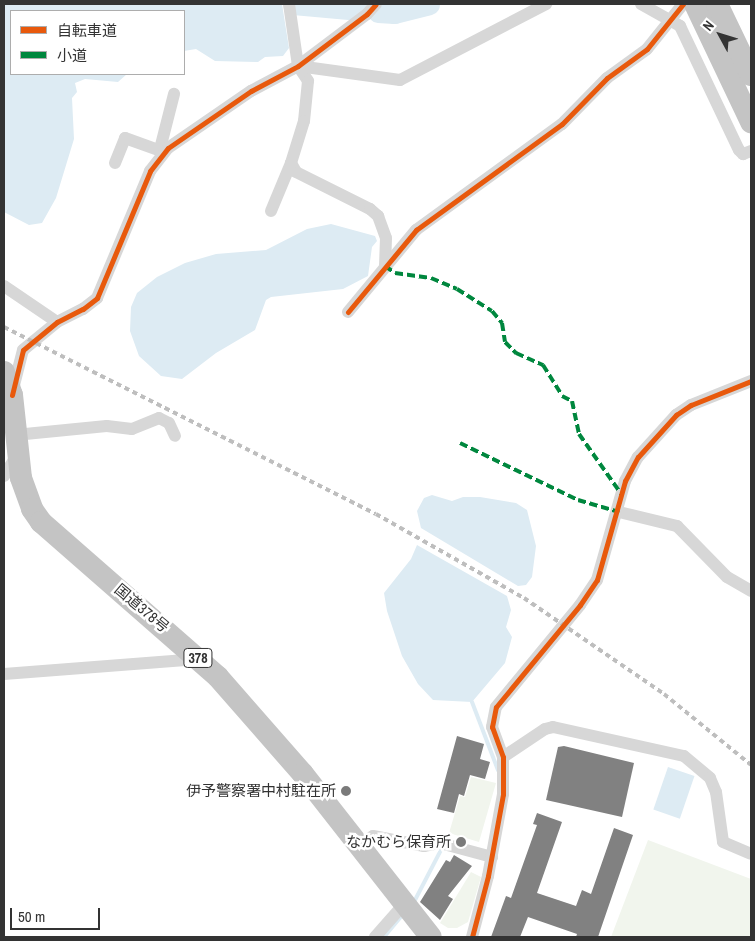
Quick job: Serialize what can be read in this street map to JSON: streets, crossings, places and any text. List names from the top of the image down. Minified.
{"streets":{"highway":["国道378号","378"]},"places":["伊予警察署中村駐在所","なかむら保育所"],"legend":["自転車道","小道"],"scale_bar":"50 m","north":"top left"}
